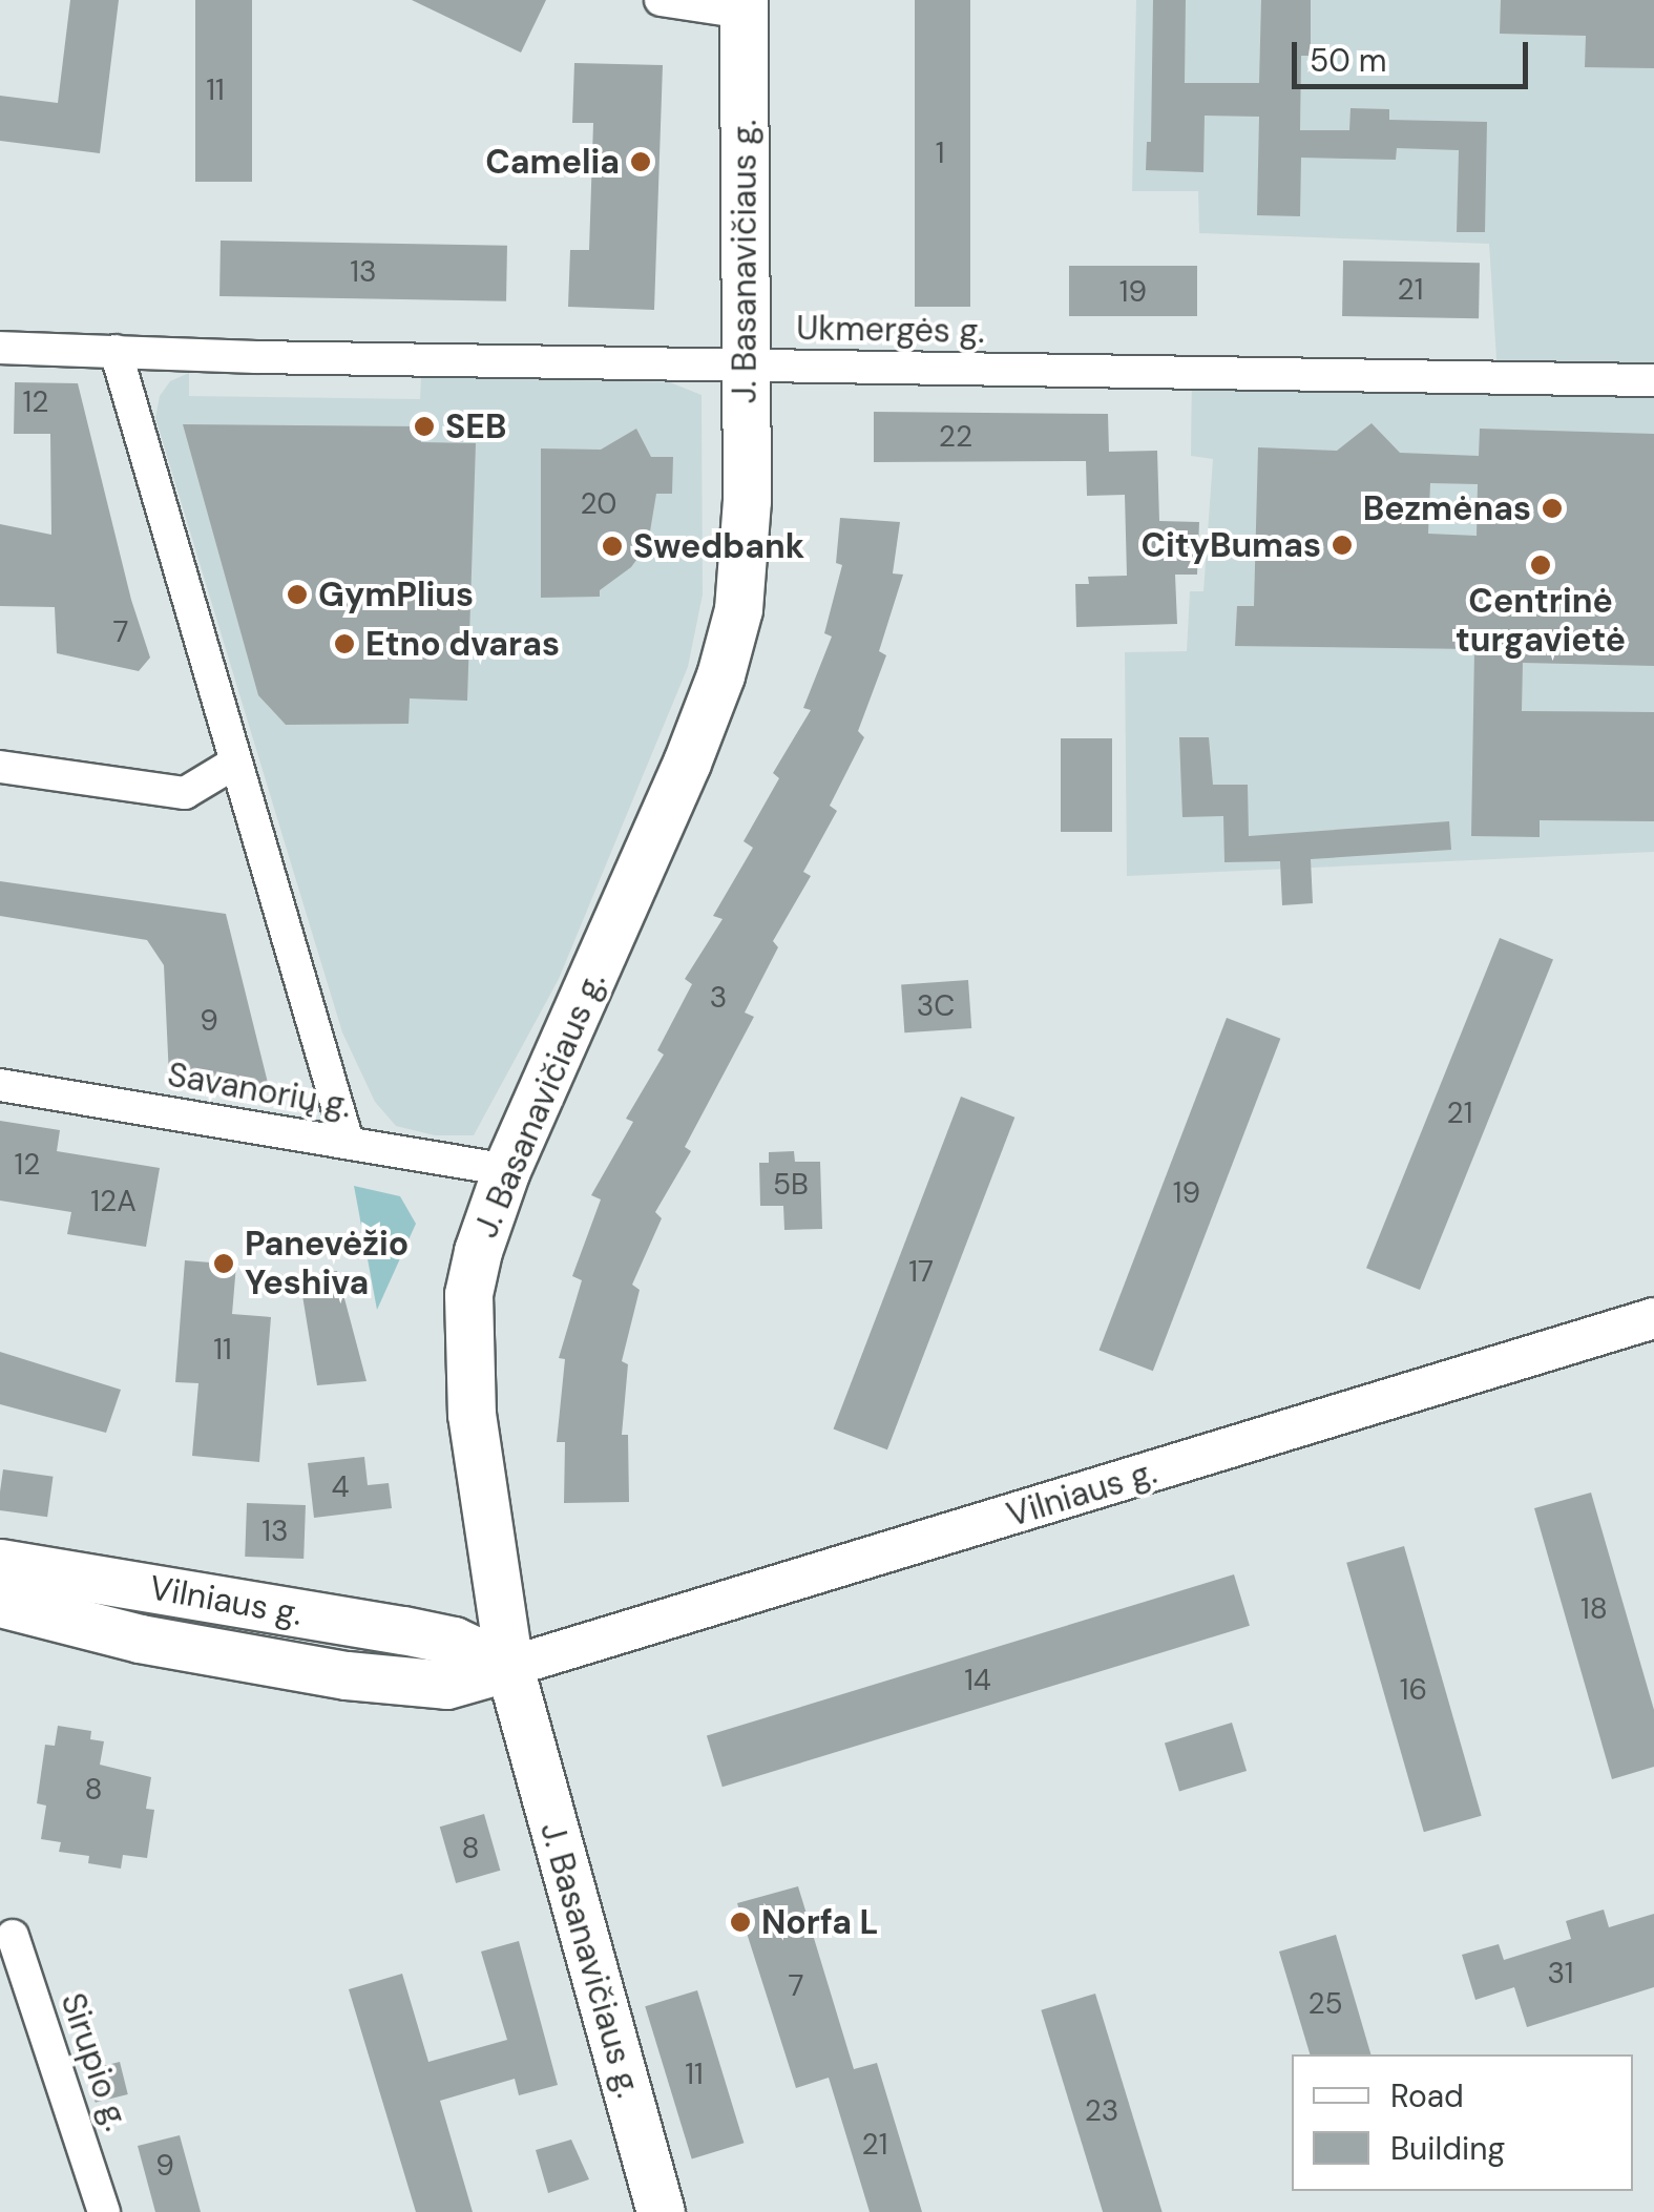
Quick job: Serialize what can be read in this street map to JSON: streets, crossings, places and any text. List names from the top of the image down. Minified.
{"streets":{"highway":["J. Basanavičiaus g.","Vilniaus g."],"street":["Ukmergės g.","Savanorių g.","Sirupio g."]},"crossings":[["J. Basanavičiaus g.","Ukmergės g."],["J. Basanavičiaus g.","Savanorių g."],["J. Basanavičiaus g.","Vilniaus g."]],"places":["Camelia","SEB","Bezmėnas","CityBumas","Swedbank","Centrinė turgavietė","GymPlius","Etno dvaras","Panevėžio Yeshiva","Norfa L"],"house_numbers":["11","1","13","21","19","12","22","20","7","3","3C","9","21","12","5B","19","12A","17","11","4","13","18","14","16","8","8","31","7","25","11","23","21","9"],"legend":["Road","Building"],"scale_bar":"50 m"}
